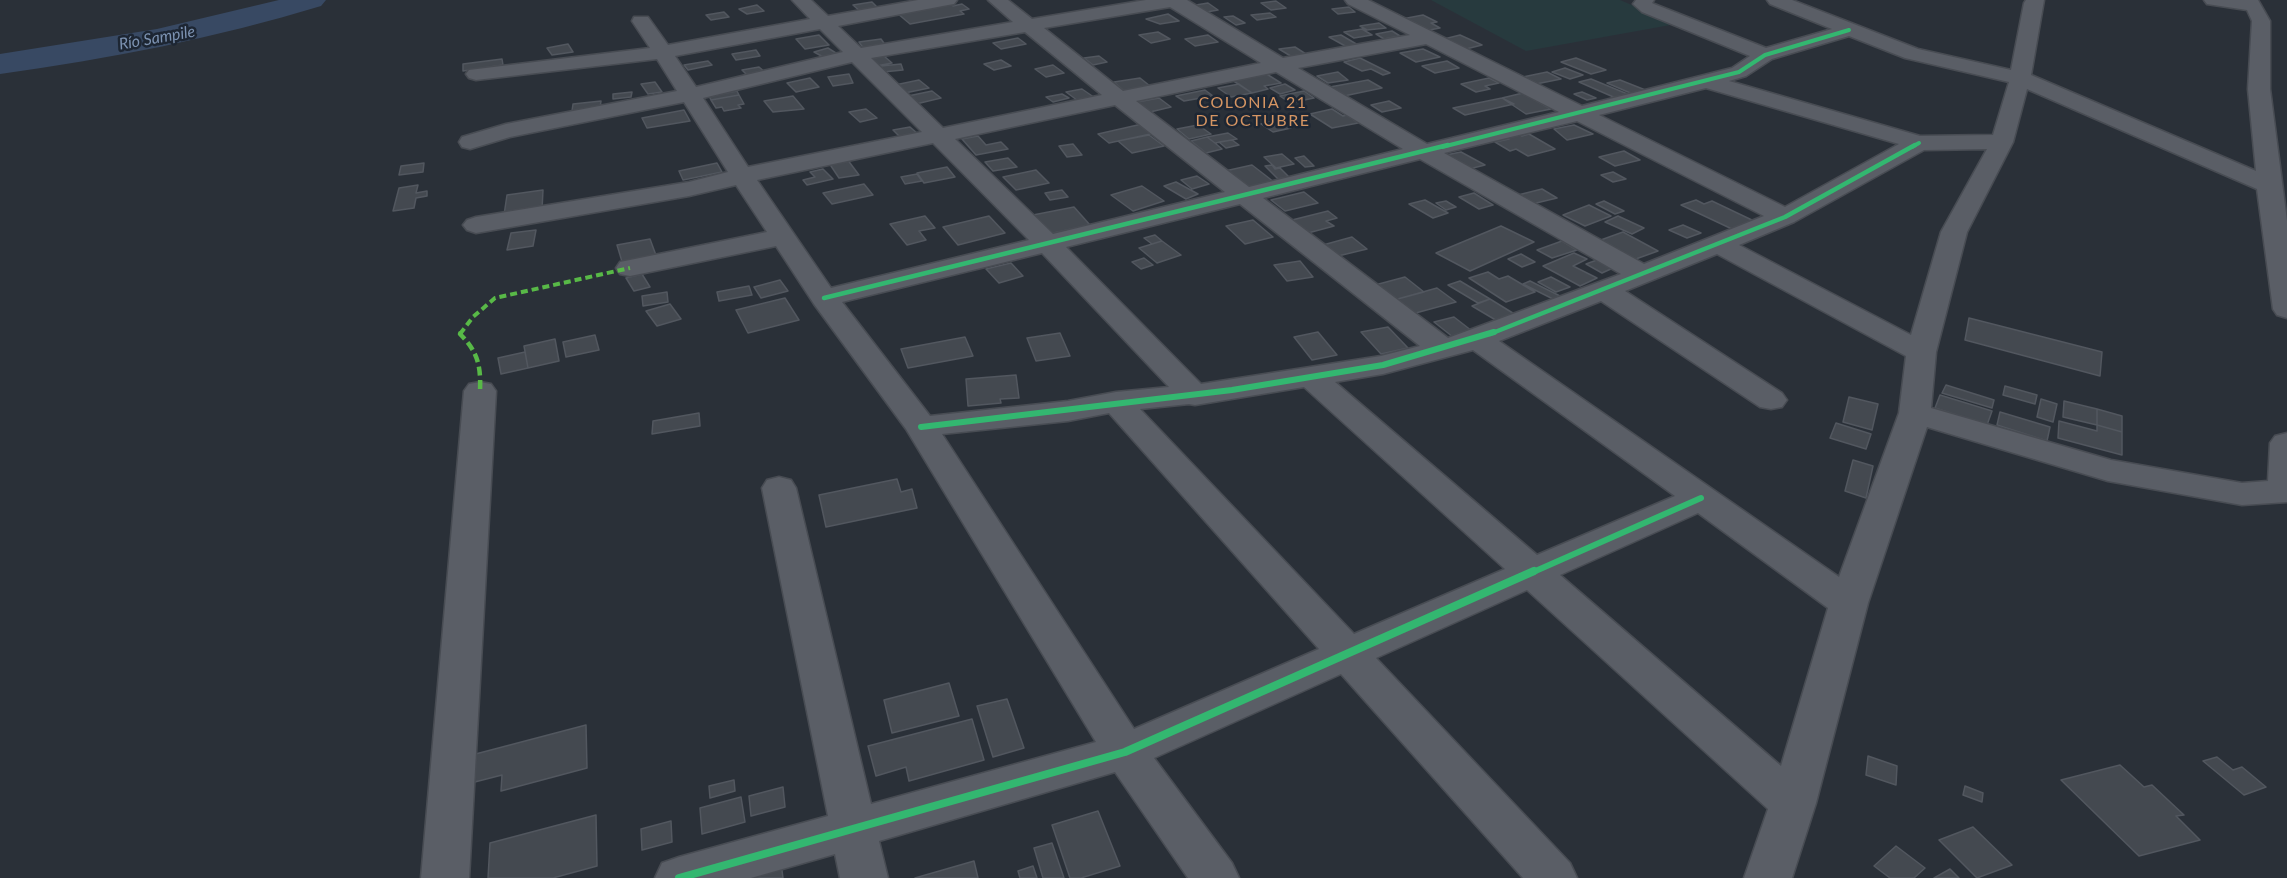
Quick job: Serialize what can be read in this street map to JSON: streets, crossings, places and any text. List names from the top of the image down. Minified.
{"districts":["COLONIA 21 DE OCTUBRE"],"water":["Río Sampile"]}
